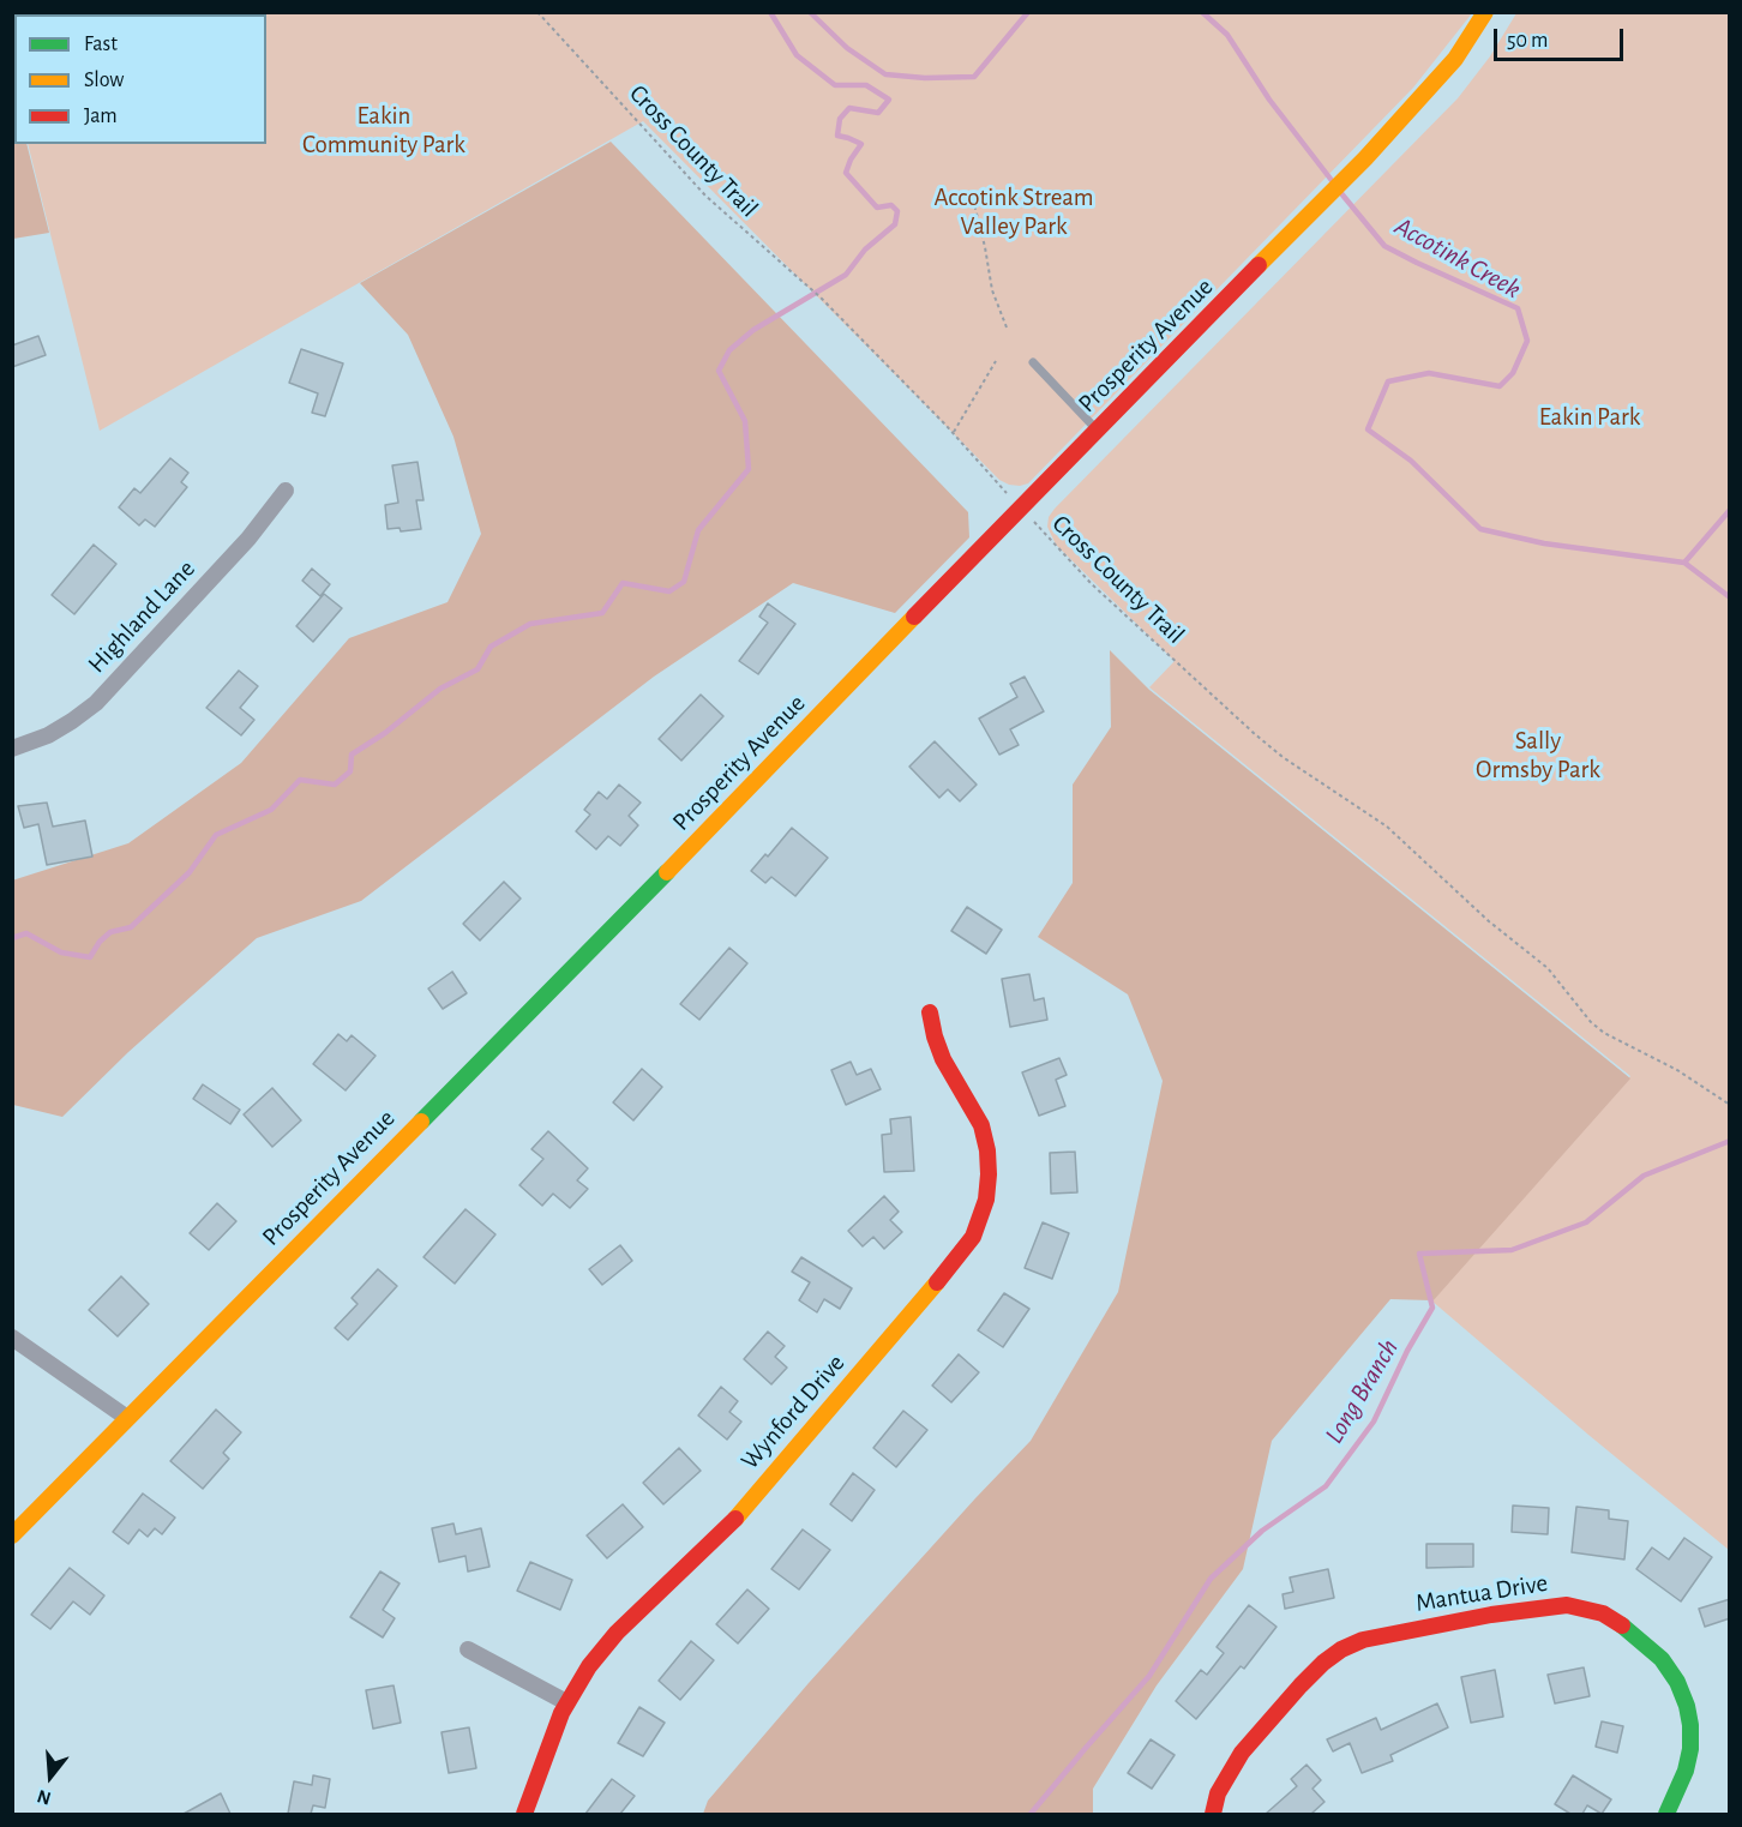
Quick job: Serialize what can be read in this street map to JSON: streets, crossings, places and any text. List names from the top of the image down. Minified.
{"streets":{"main road":["Prosperity Avenue","Wynford Drive","Mantua Drive"],"street":["Highland Lane"],"path":["Cross County Trail"]},"crossings":[["Cross County Trail","Prosperity Avenue"]],"water":["Accotink Creek","Long Branch"],"parks":["Eakin Community Park","Accotink Stream Valley Park","Eakin Park","Sally Ormsby Park"],"legend":["Fast","Slow","Jam"],"scale_bar":"50 m","north":"bottom"}
